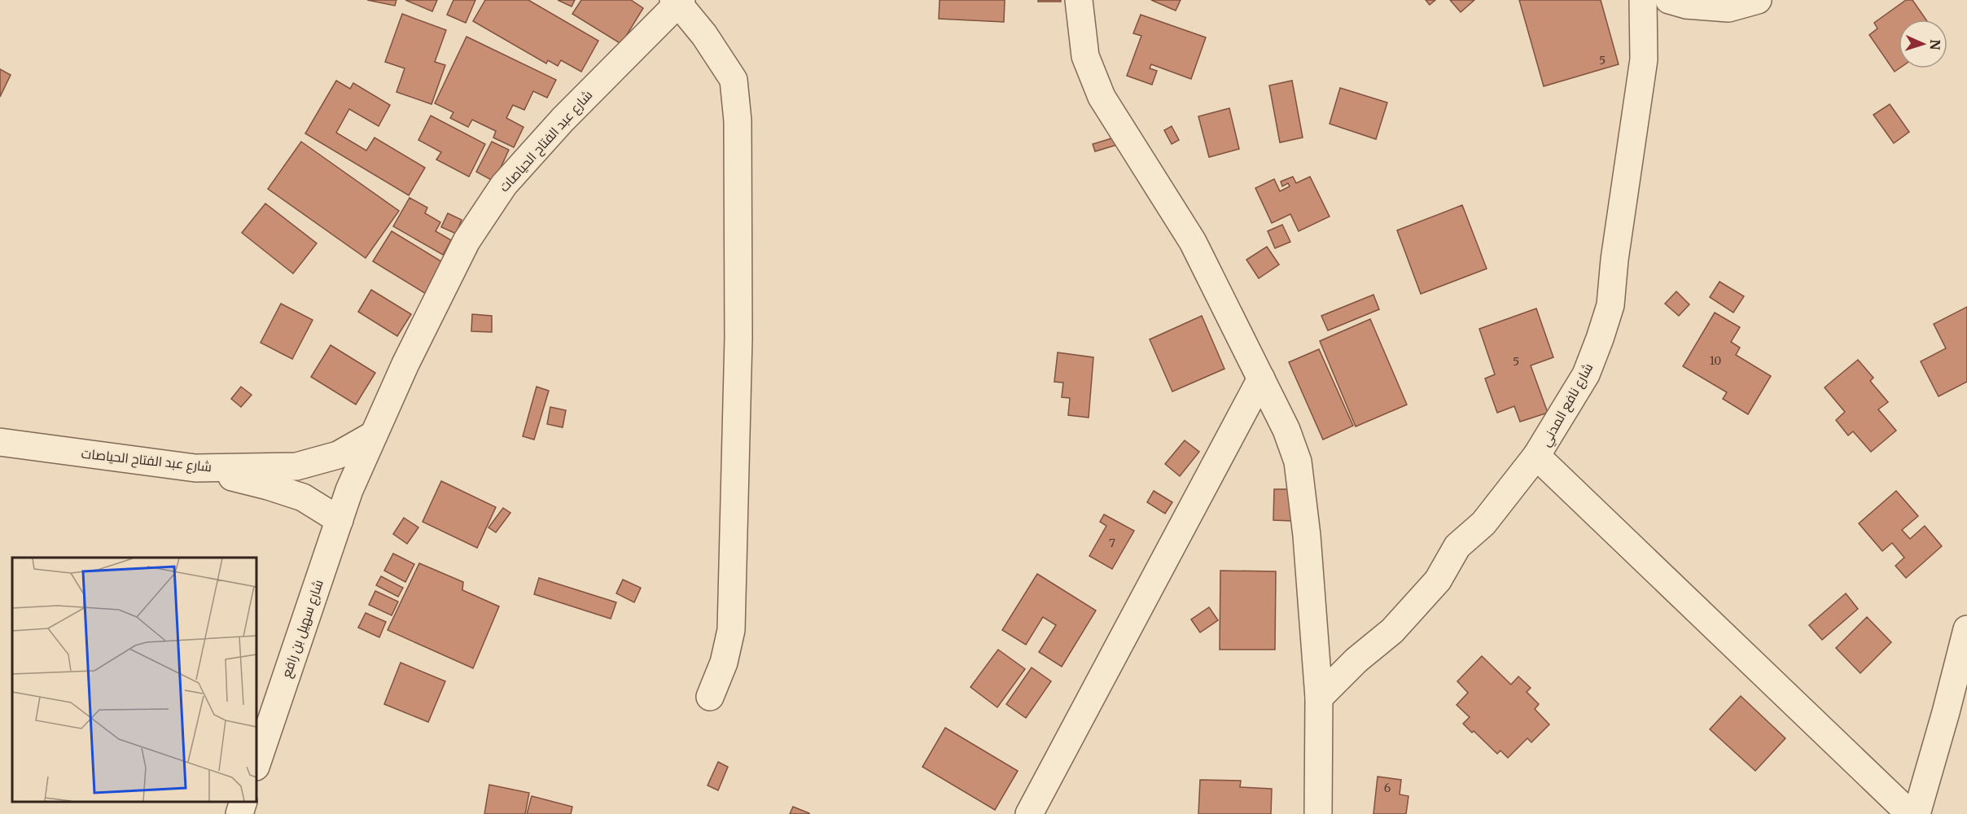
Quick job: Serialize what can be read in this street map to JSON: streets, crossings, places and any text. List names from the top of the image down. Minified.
{"streets":{"street":["شارع عبد الفتاح الحياصات","شارع نافع المدني","شارع سهيل بن رافع"]},"crossings":[["شارع عبد الفتاح الحياصات","شارع سهيل بن رافع"]],"house_numbers":["5","10","5","7","6"],"north":"right"}
